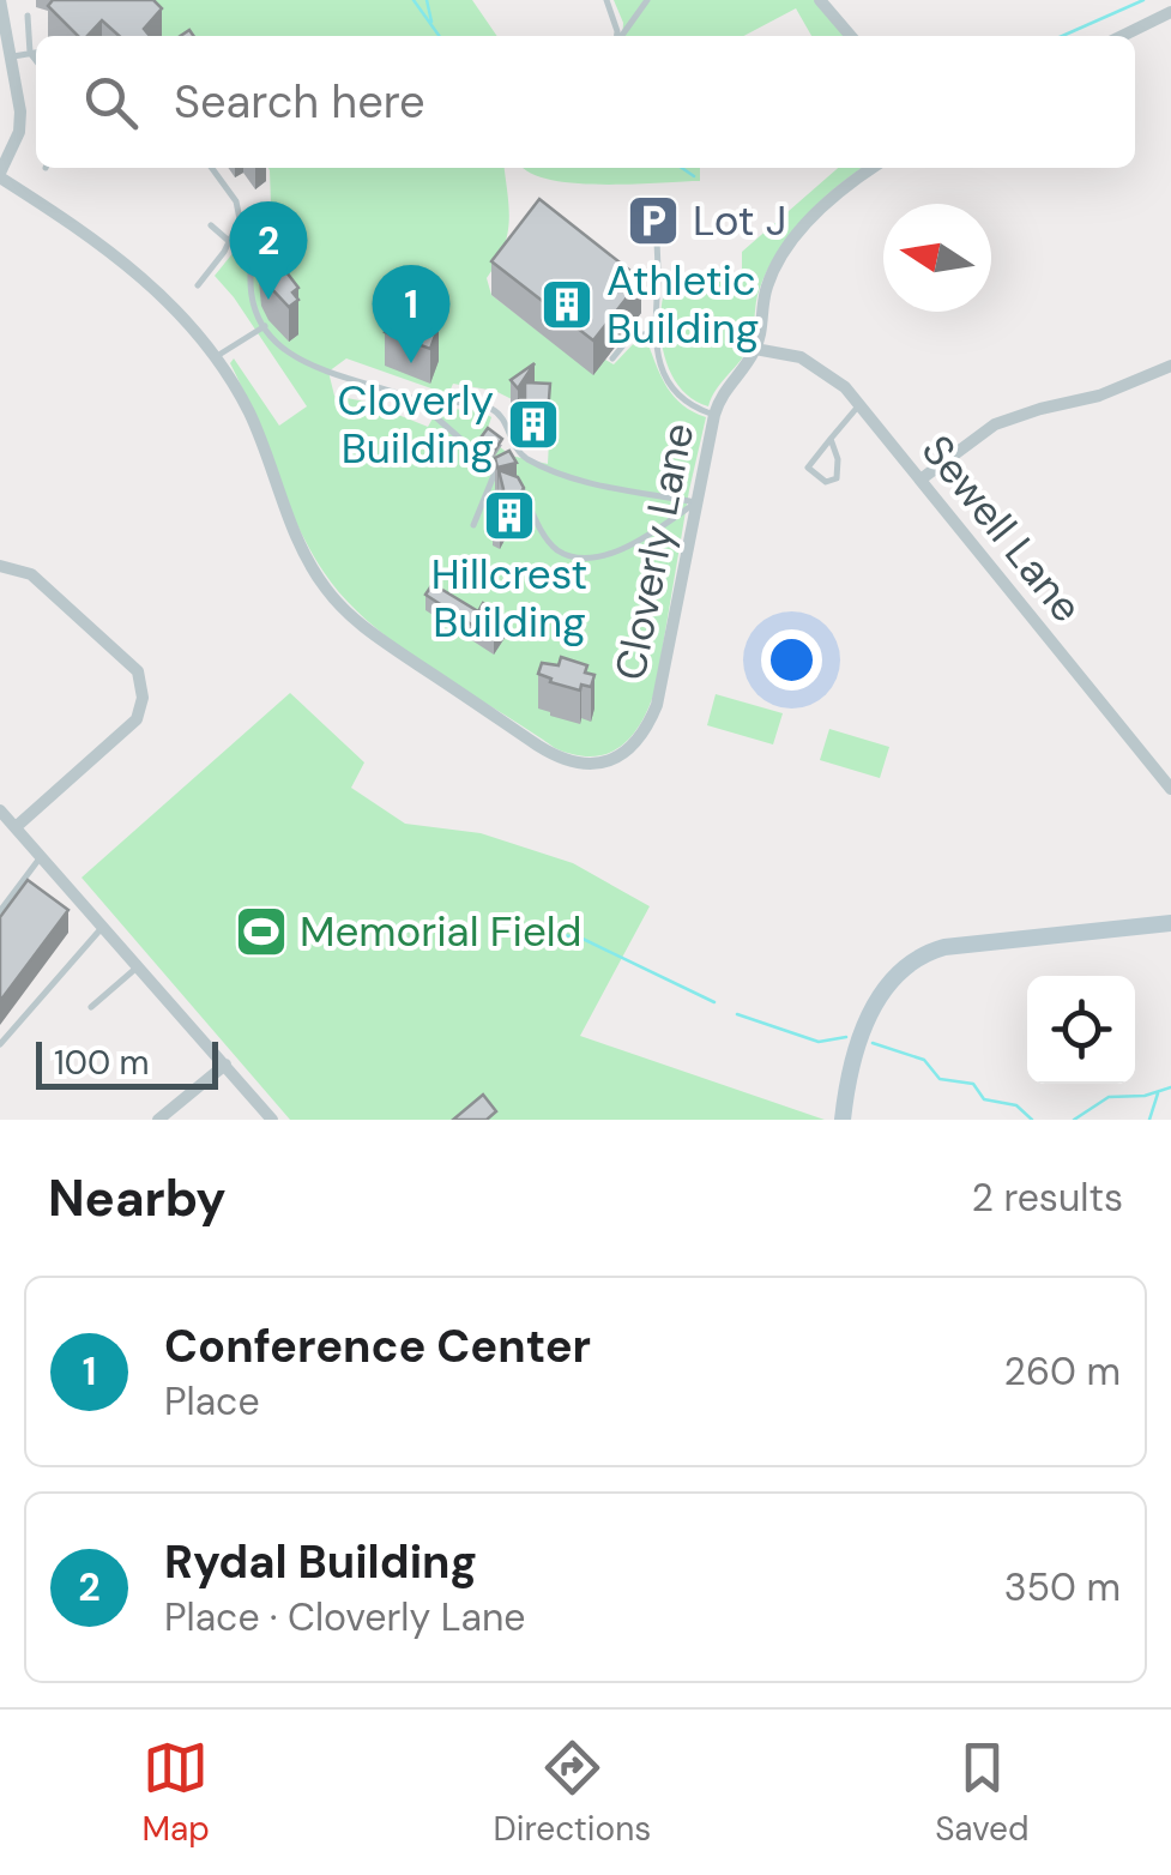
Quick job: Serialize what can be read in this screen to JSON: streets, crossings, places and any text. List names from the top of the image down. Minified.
{"streets":{"street":["Sewell Lane","Cloverly Lane"]},"crossings":[["Sewell Lane","Cloverly Lane"]],"places":{"parking":["Lot J"],"building":["Athletic Building","Cloverly Building","Hillcrest Building"],"sports":["Memorial Field"]},"scale_bar":"100 m","north":"left","page":{"search":"Search here","pins":["2","1"],"scale":"100 m","heading":["Nearby","2 results"],"list":[{"mark":"1","name":"Conference Center","note":"Place","value":"260 m"},{"mark":"2","name":"Rydal Building","note":"Place · Cloverly Lane","value":"350 m"}],"nav":["Map","Directions","Saved"]}}
